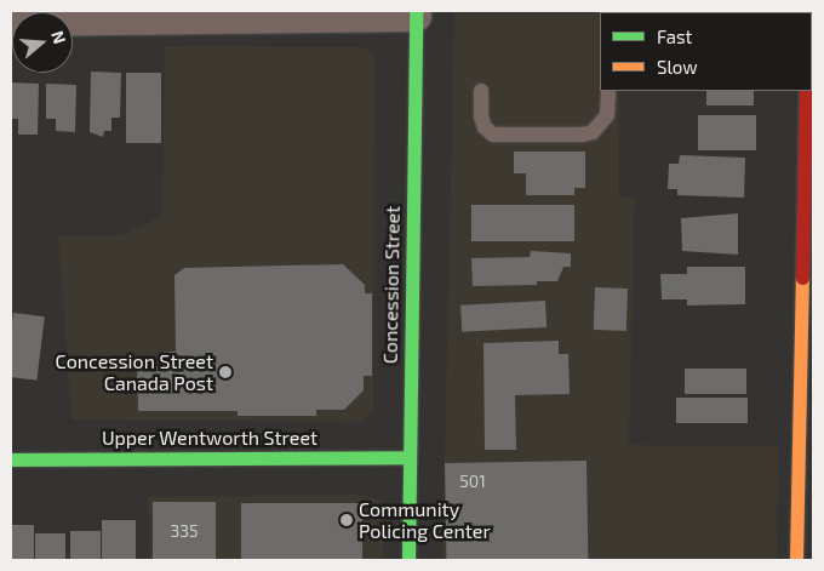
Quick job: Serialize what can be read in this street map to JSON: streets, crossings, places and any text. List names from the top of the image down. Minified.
{"streets":{"main road":["Concession Street","Upper Wentworth Street"]},"crossings":[["Concession Street","Upper Wentworth Street"]],"places":["Concession Street Canada Post","Community Policing Center"],"house_numbers":["501","335"],"legend":["Fast","Slow"],"north":"right"}
